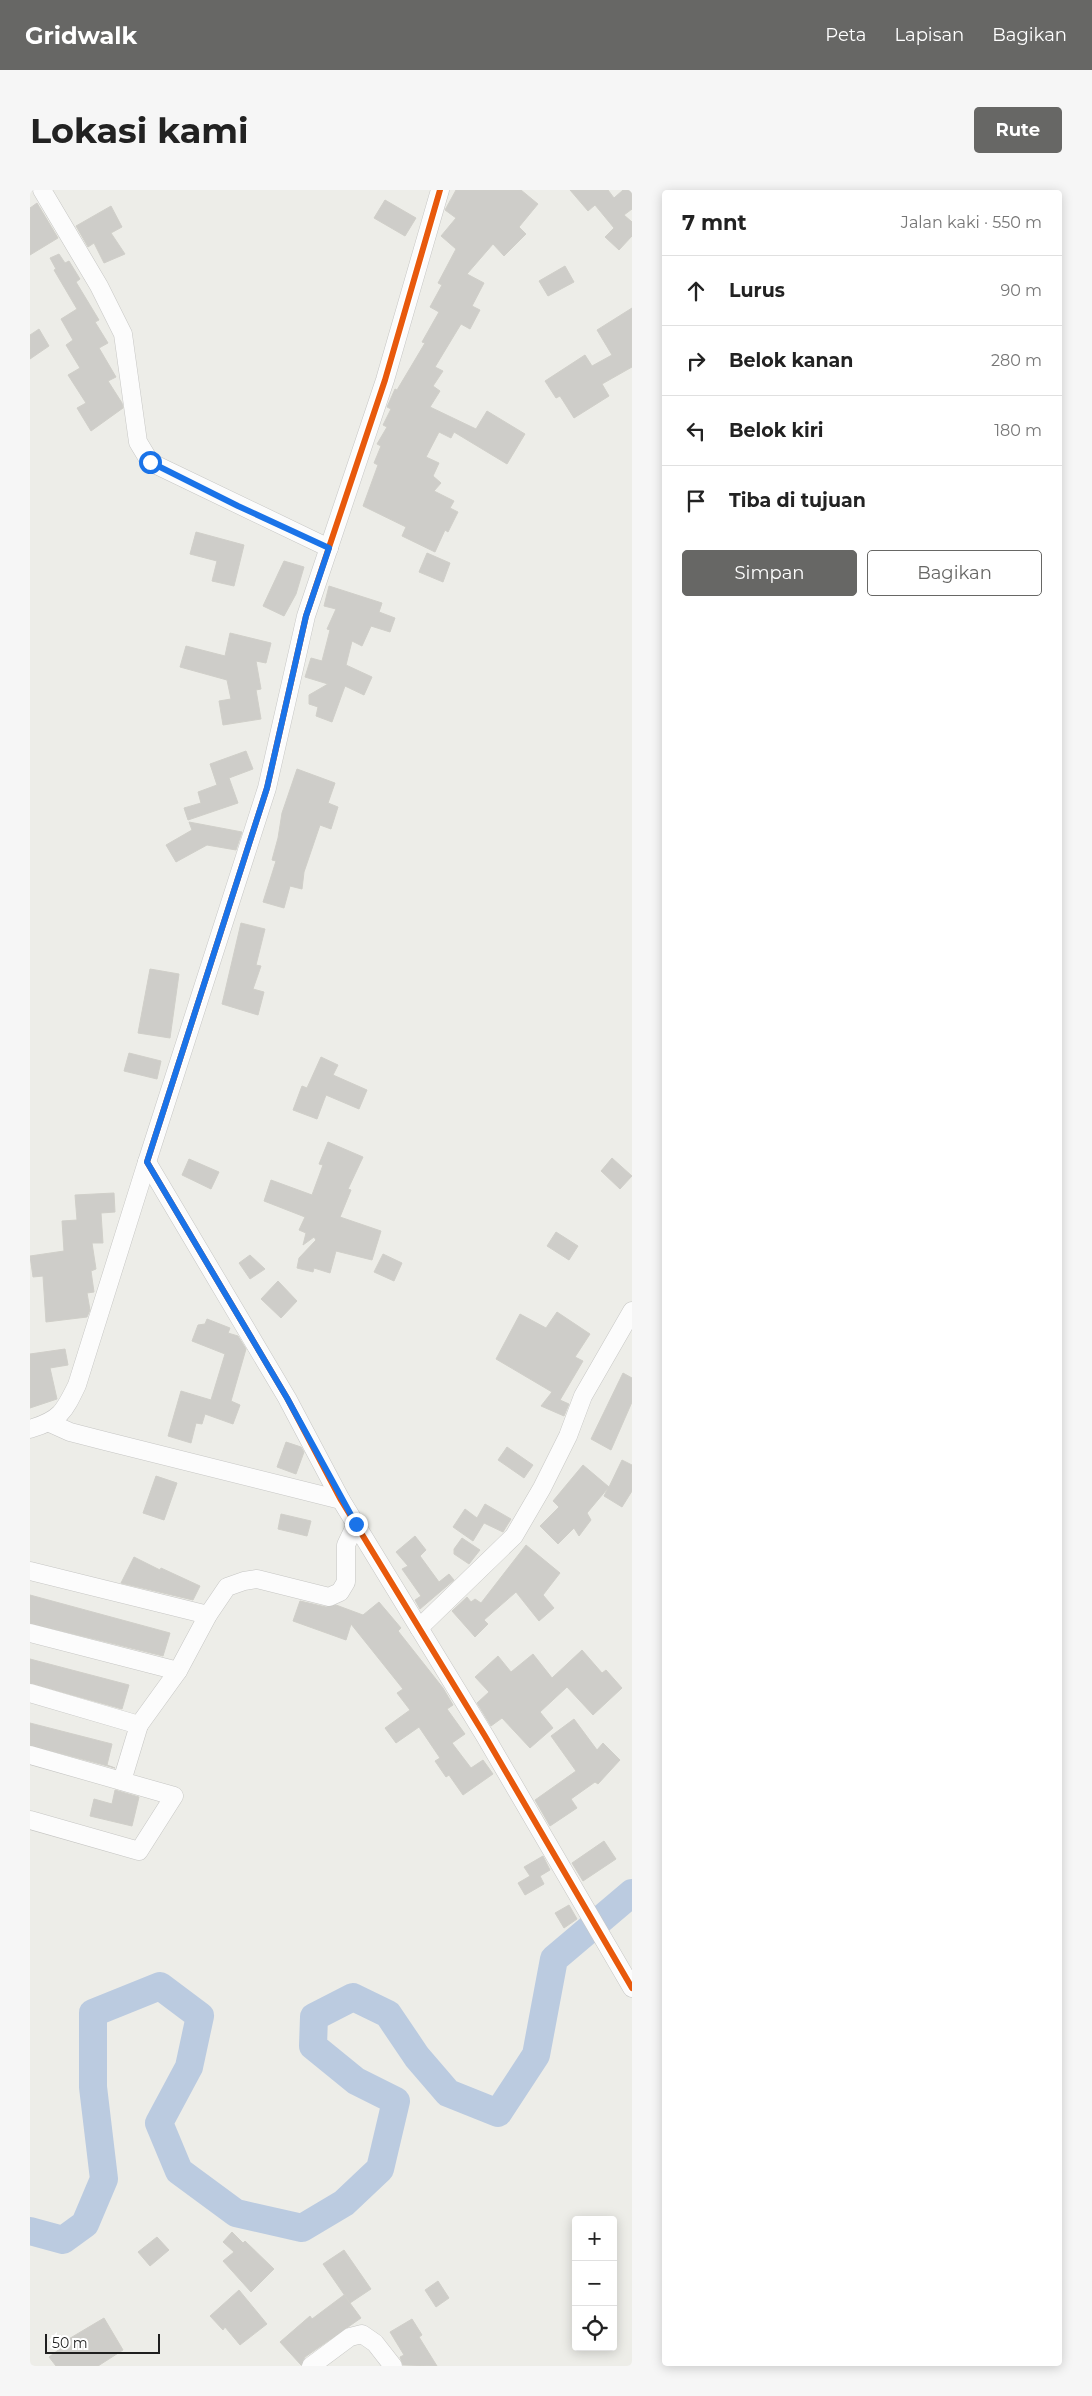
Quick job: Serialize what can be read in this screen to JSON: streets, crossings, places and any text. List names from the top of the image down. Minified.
{"scale_bar":"50 m","page":{"header":"Gridwalk","nav":["Peta","Lapisan","Bagikan"],"buttons":["Rute",["Simpan","Bagikan"]],"title":"Lokasi kami","heading":["7 mnt","Jalan kaki · 550 m"],"list":[["Lurus","90 m"],["Belok kanan","280 m"],["Belok kiri","180 m"],"Tiba di tujuan"],"map_buttons":["+","−"],"scale":"50 m"}}
